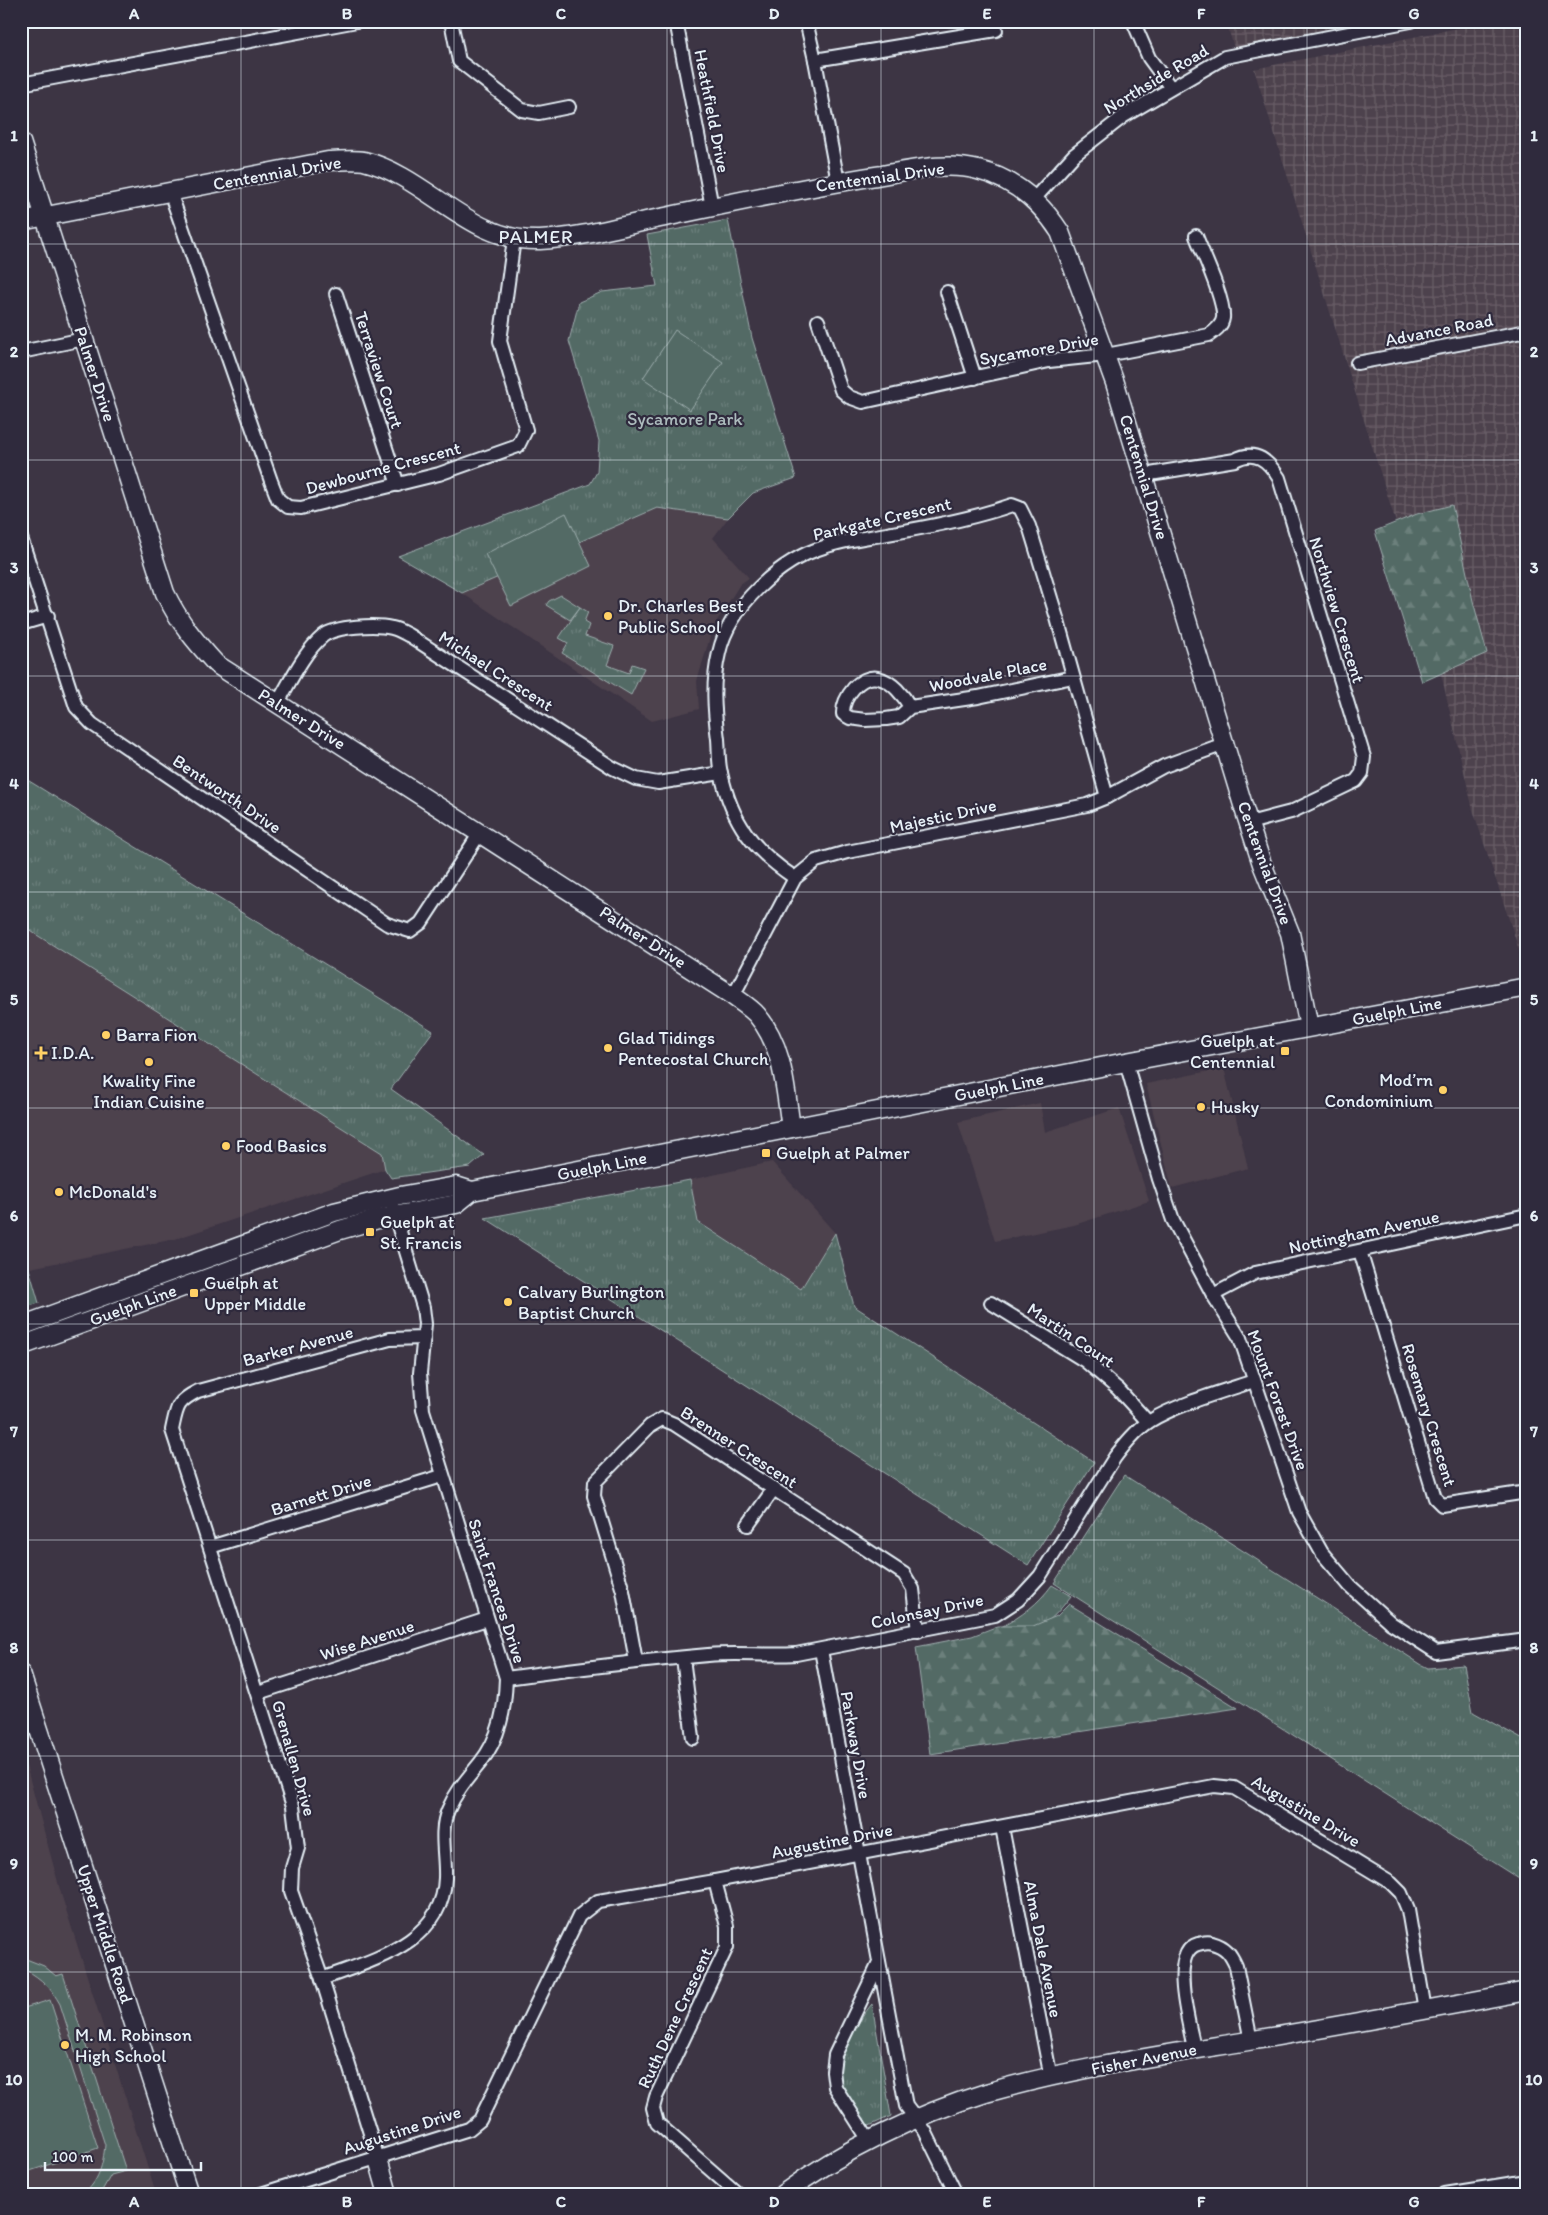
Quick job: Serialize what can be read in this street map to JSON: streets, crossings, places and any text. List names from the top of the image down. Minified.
{"streets":{"street":["Northside Road","Heathfield Drive","Centennial Drive","Advance Road","Sycamore Drive","Terraview Court","Palmer Drive","Dewbourne Crescent","Parkgate Crescent","Northview Crescent","Michael Crescent","Woodvale Place","Bentworth Drive","Majestic Drive","Guelph Line","Nottingham Avenue","Martin Court","Barker Avenue","Mount Forest Drive","Rosemary Crescent","Brenner Crescent","Barnett Drive","Saint Frances Drive","Colonsay Drive","Wise Avenue","Parkway Drive","Grenallen Drive","Augustine Drive","Upper Middle Road","Alma Dale Avenue","Ruth Dene Crescent","Fisher Avenue"]},"crossings":[["Northside Road","Centennial Drive"],["Heathfield Drive","Centennial Drive"],["Centennial Drive","Sycamore Drive"],["Centennial Drive","Palmer Drive"],["Centennial Drive","Dewbourne Crescent"],["Centennial Drive","Northview Crescent"],["Centennial Drive","Majestic Drive"],["Centennial Drive","Guelph Line"],["Terraview Court","Dewbourne Crescent"],["Palmer Drive","Michael Crescent"],["Palmer Drive","Bentworth Drive"],["Palmer Drive","Majestic Drive"],["Palmer Drive","Guelph Line"],["Parkgate Crescent","Michael Crescent"],["Parkgate Crescent","Woodvale Place"],["Parkgate Crescent","Majestic Drive"],["Guelph Line","Mount Forest Drive"],["Guelph Line","Saint Frances Drive"],["Nottingham Avenue","Mount Forest Drive"],["Nottingham Avenue","Rosemary Crescent"],["Martin Court","Colonsay Drive"],["Barker Avenue","Saint Frances Drive"],["Barker Avenue","Grenallen Drive"],["Mount Forest Drive","Colonsay Drive"],["Brenner Crescent","Colonsay Drive"],["Barnett Drive","Saint Frances Drive"],["Barnett Drive","Grenallen Drive"],["Saint Frances Drive","Colonsay Drive"],["Saint Frances Drive","Wise Avenue"],["Saint Frances Drive","Grenallen Drive"],["Colonsay Drive","Parkway Drive"],["Wise Avenue","Grenallen Drive"],["Parkway Drive","Augustine Drive"],["Parkway Drive","Fisher Avenue"],["Grenallen Drive","Augustine Drive"],["Augustine Drive","Alma Dale Avenue"],["Augustine Drive","Ruth Dene Crescent"],["Augustine Drive","Fisher Avenue"],["Alma Dale Avenue","Fisher Avenue"]],"districts":["PALMER"],"parks":["Sycamore Park"],"places":{"other":["Dr. Charles Best Public School","Barra Fion","Glad Tidings Pentecostal Church","Kwality Fine Indian Cuisine","Mod’rn Condominium","Husky","Food Basics","McDonald's","Calvary Burlington Baptist Church","M. M. Robinson High School"],"transit":["Guelph at Centennial","Guelph at Palmer","Guelph at St. Francis","Guelph at Upper Middle"],"health":["I.D.A."]},"scale_bar":"100 m","grid":{"columns":["A","B","C","D","E","F","G"],"rows":["1","2","3","4","5","6","7","8","9","10"]}}
